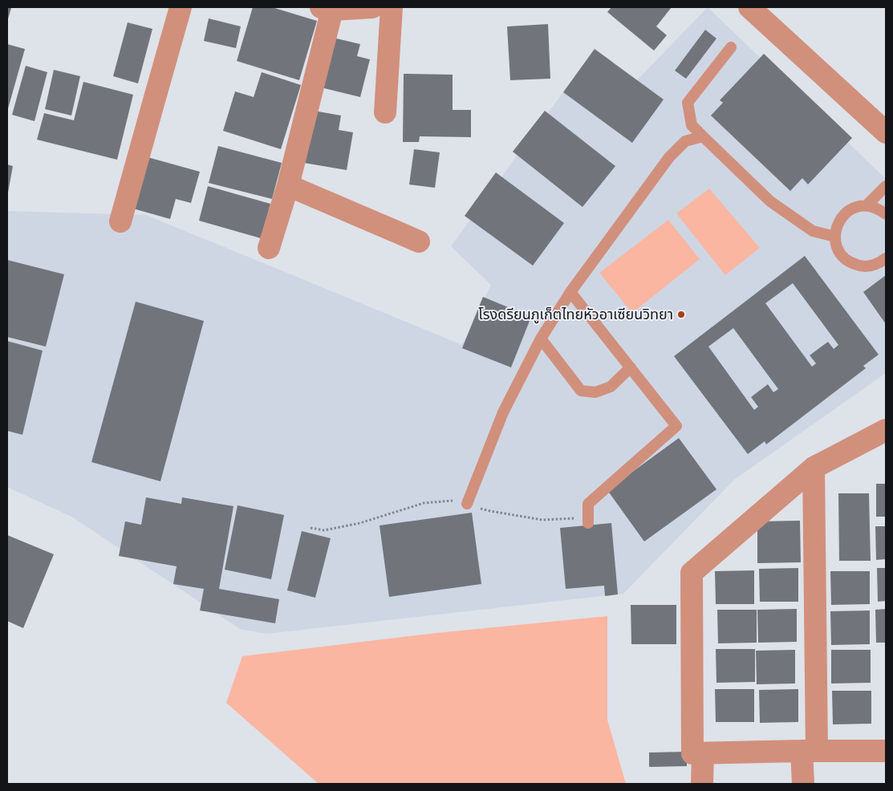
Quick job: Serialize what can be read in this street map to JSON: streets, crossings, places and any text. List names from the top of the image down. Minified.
{"places":["โรงดรียนภูเก็ตไทยหัวอาเซียนวิทยา"]}
